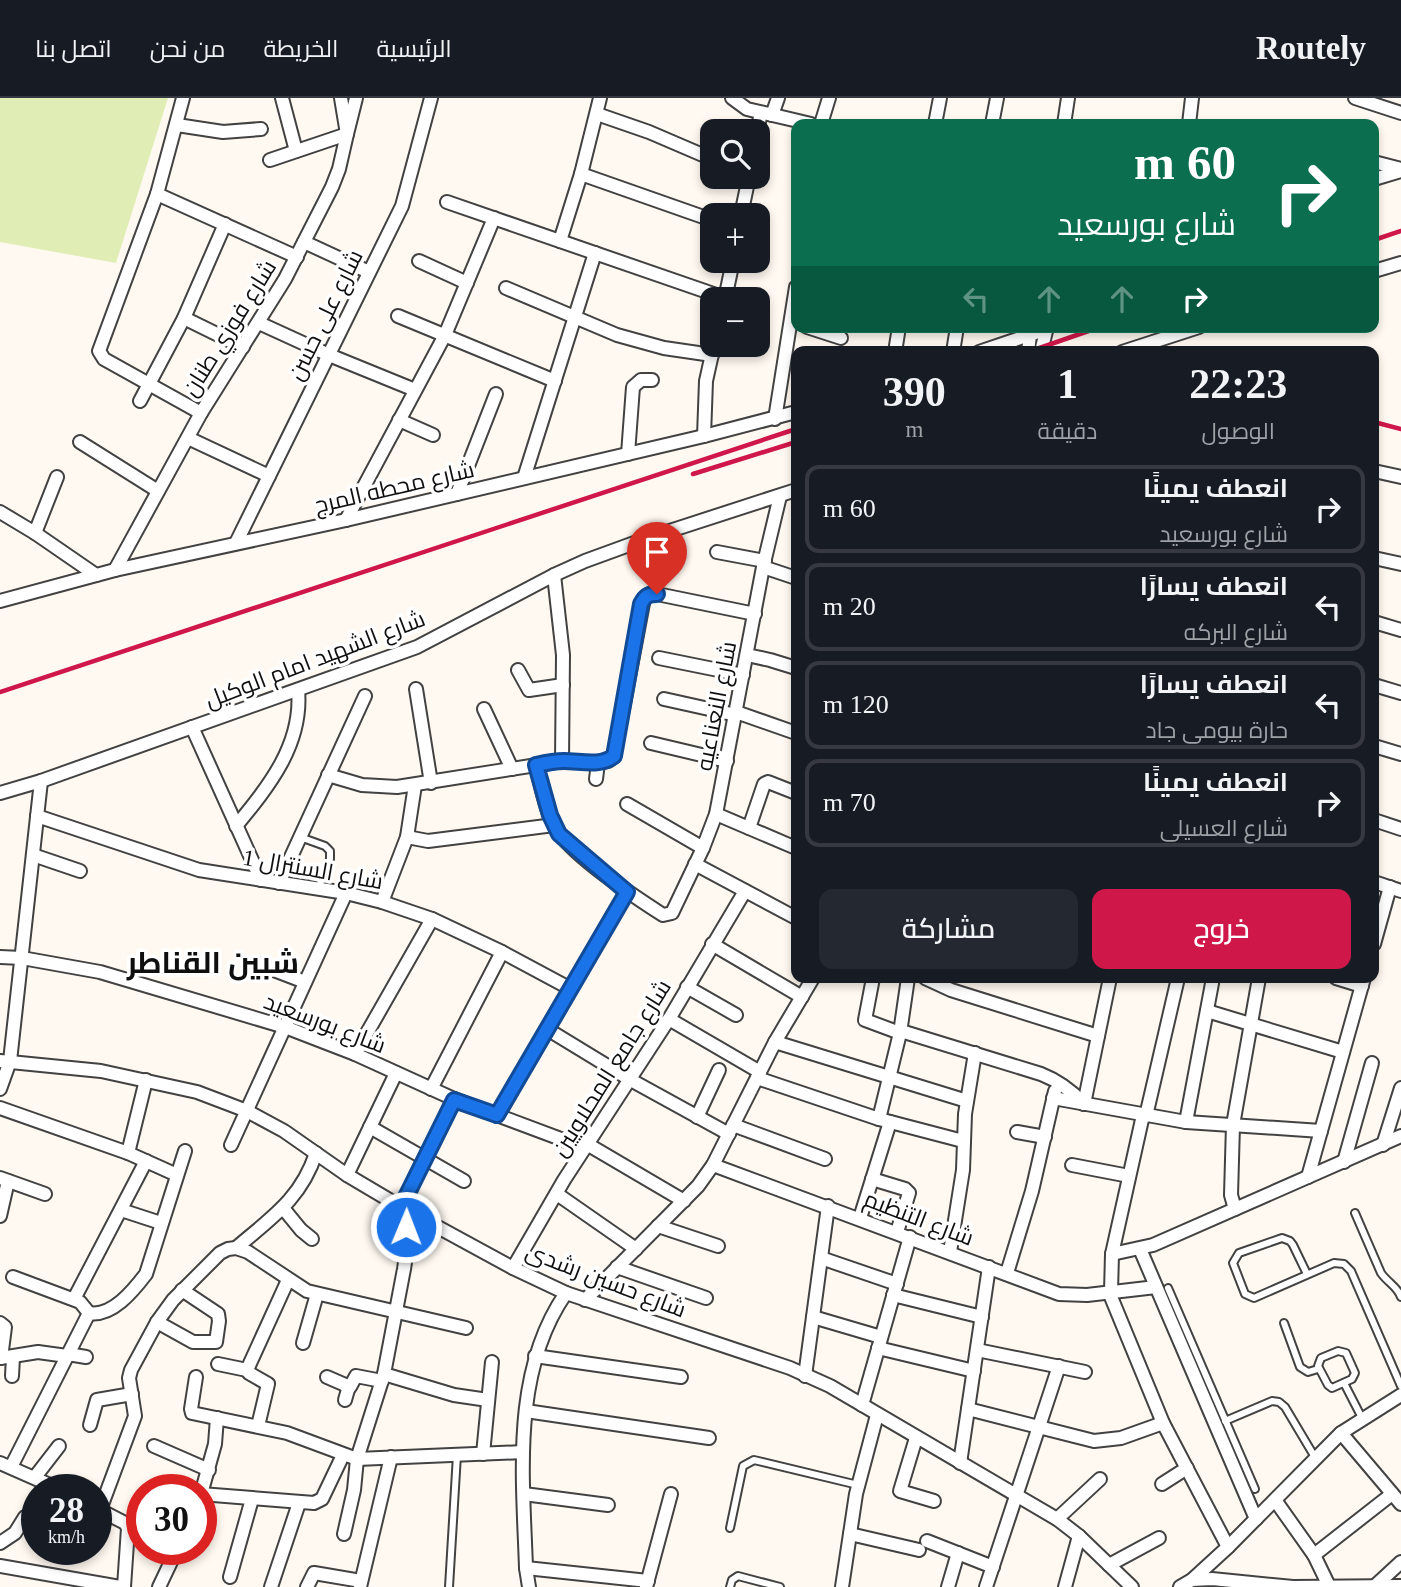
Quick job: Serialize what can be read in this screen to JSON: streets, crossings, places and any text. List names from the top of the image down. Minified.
{"streets":{"street":["شارع على حسن","شارع فوزي طنان","شارع محطه المرج","شارع الشهيد امام الوكيل","شارع النعناعيه","شارع السنترال 1","شارع بورسعيد","شارع جامع المحلاويين","شارع التنظيم","شارع حسين رشدى"]},"crossings":[["شارع على حسن","شارع محطه المرج"],["شارع فوزي طنان","شارع محطه المرج"],["شارع الشهيد امام الوكيل","شارع النعناعيه"],["شارع بورسعيد","شارع جامع المحلاويين"],["شارع جامع المحلاويين","شارع حسين رشدى"]],"districts":["شبين القناطر"],"page":{"header":"Routely","nav":["الرئيسية","الخريطة","من نحن","اتصل بنا"],"map_buttons":["+","−"],"turn":["60 m","شارع بورسعيد"],"eta":["22:23","الوصول","1","دقيقة","390","m"],"list":[{"name":"انعطف يمينًا","note":"شارع بورسعيد","value":"60 m"},{"name":"انعطف يسارًا","note":"شارع البركه","value":"20 m"},{"name":"انعطف يسارًا","note":"حارة بيومى جاد","value":"120 m"},{"name":"انعطف يمينًا","note":"شارع العسيلى","value":"70 m"}],"buttons":["خروج","مشاركة"],"speed":"28 km/h","limit":"30"}}
